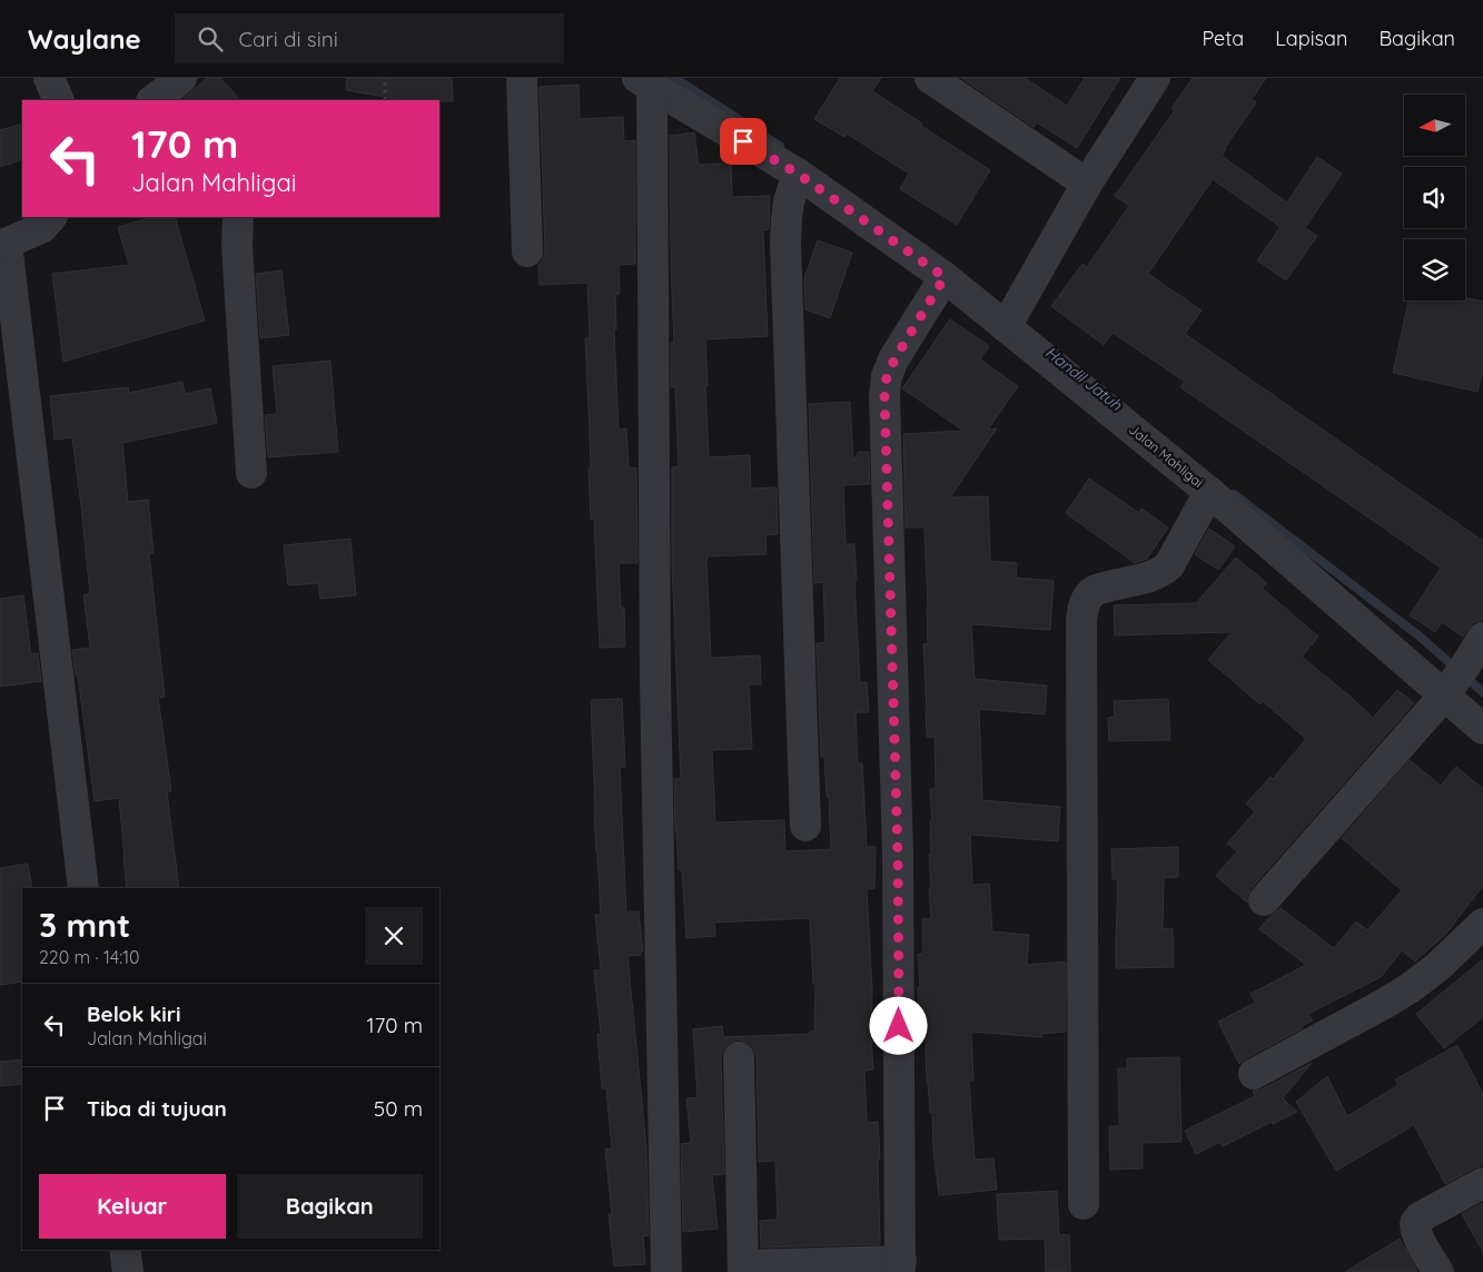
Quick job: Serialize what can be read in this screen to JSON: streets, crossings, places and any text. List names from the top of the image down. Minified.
{"streets":{"street":["Jalan Mahligai"]},"water":["Handil Jatuh"],"north":"left","page":{"header":"Waylane","search":"Cari di sini","nav":["Peta","Lapisan","Bagikan"],"turn":["170 m","Jalan Mahligai"],"heading":["3 mnt","220 m · 14:10"],"list":[{"name":"Belok kiri","note":"Jalan Mahligai","value":"170 m"},{"name":"Tiba di tujuan","value":"50 m"}],"buttons":["Keluar","Bagikan"]}}
